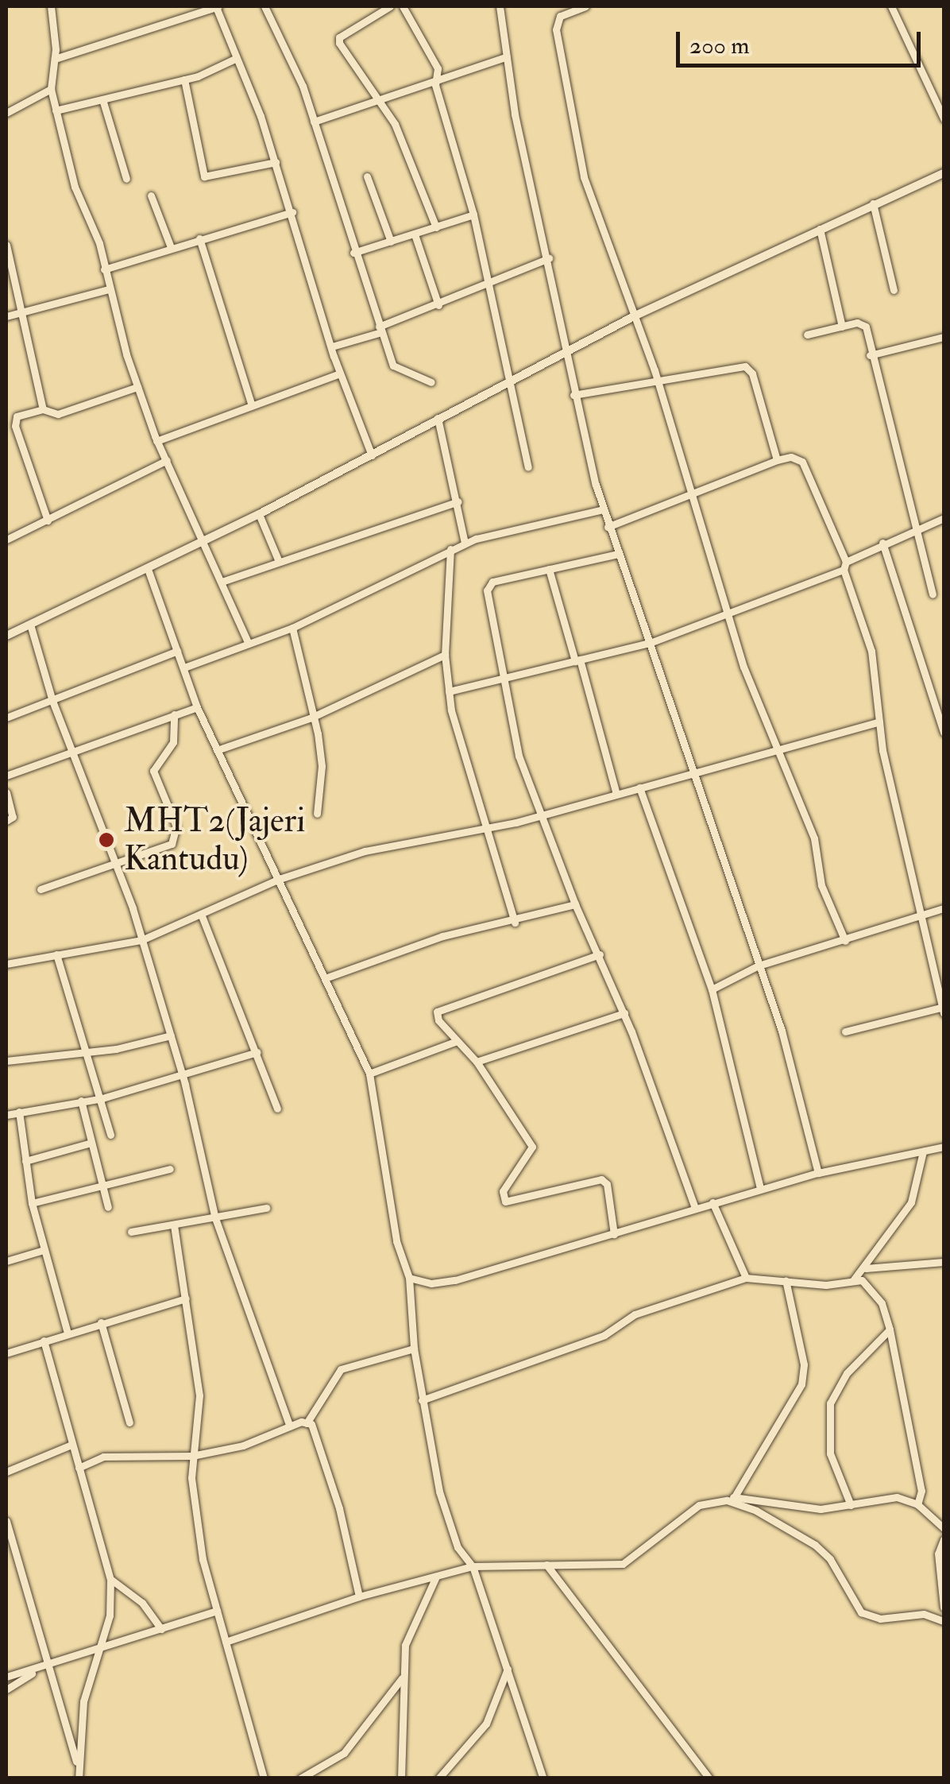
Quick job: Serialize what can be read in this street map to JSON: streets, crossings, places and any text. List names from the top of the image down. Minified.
{"places":["MHT2(Jajeri Kantudu)"],"scale_bar":"200 m"}
